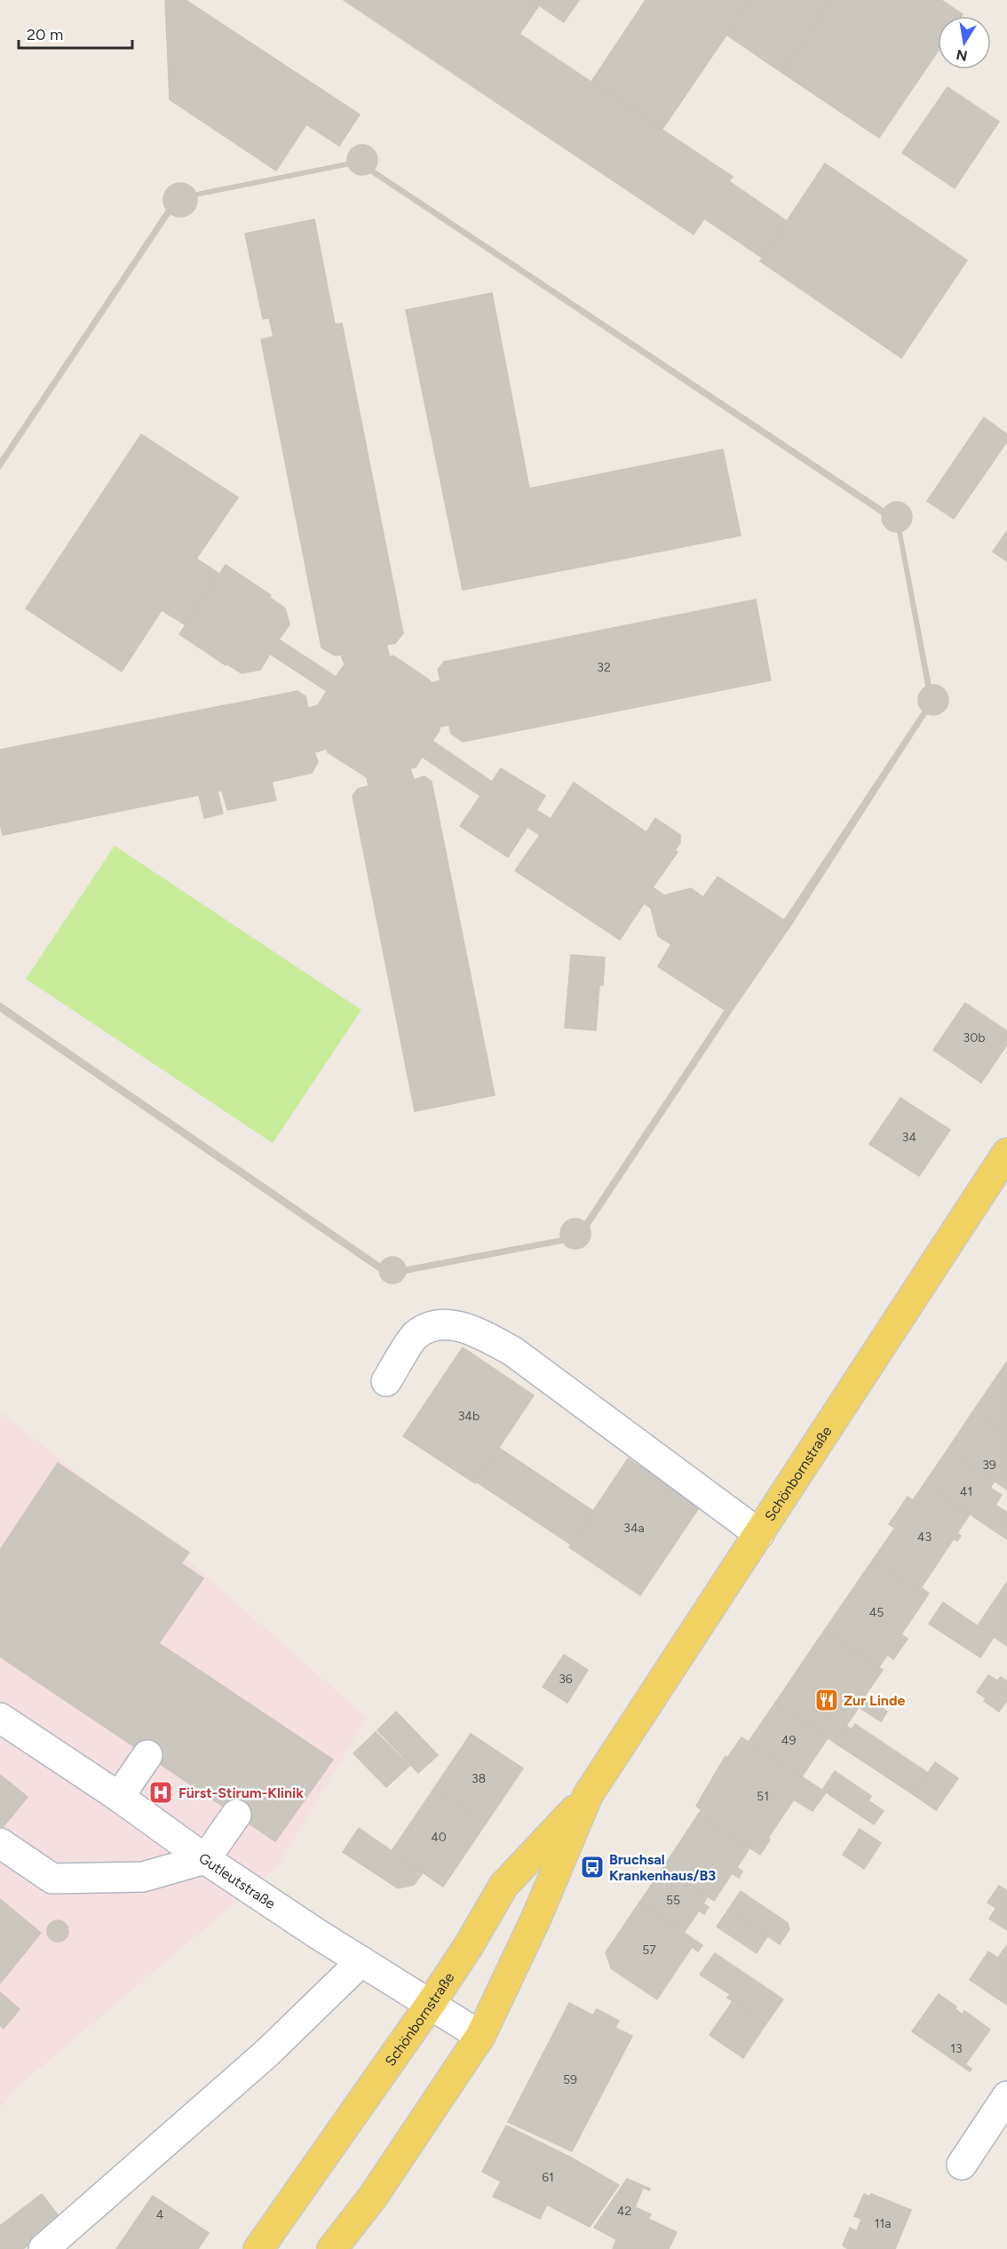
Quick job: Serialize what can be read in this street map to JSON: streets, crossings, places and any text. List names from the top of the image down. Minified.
{"streets":{"main road":["Schönbornstraße"],"street":["Gutleutstraße"]},"crossings":[["Schönbornstraße","Gutleutstraße"]],"places":{"restaurant":["Zur Linde"],"hospital":["Fürst-Stirum-Klinik"],"bus stop":["Bruchsal Krankenhaus/B3"]},"house_numbers":["32","30b","34","34b","39","41","34a","43","45","36","49","38","51","40","55","57","13","59","61","42","4","11a"],"scale_bar":"20 m","north":"bottom"}
